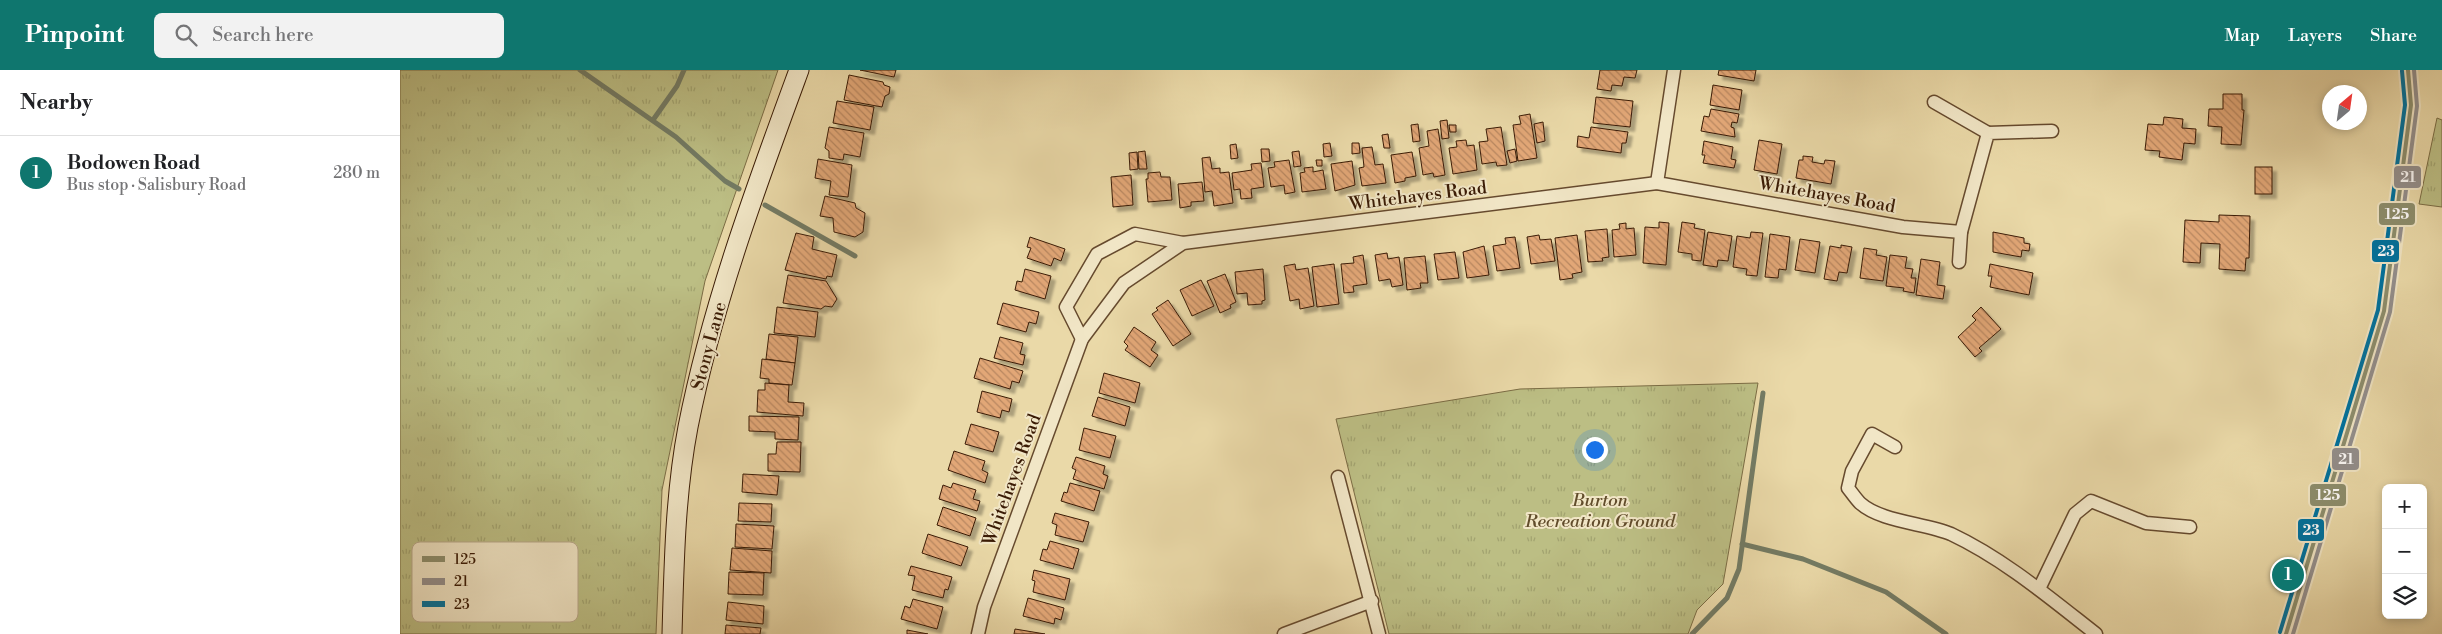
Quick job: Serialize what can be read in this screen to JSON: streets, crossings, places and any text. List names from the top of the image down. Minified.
{"streets":{"main road":["Stony Lane"],"street":["Whitehayes Road"]},"parks":["Burton Recreation Ground"],"lines":["transit line 125","transit line 21","transit line 23"],"legend":["125","21","23"],"north":"top right","page":{"header":"Pinpoint","search":"Search here","nav":["Map","Layers","Share"],"heading":"Nearby","list":[{"mark":"1","name":"Bodowen Road","note":"Bus stop · Salisbury Road","value":"280 m"}],"map_buttons":["+","−"],"pins":"1"}}
